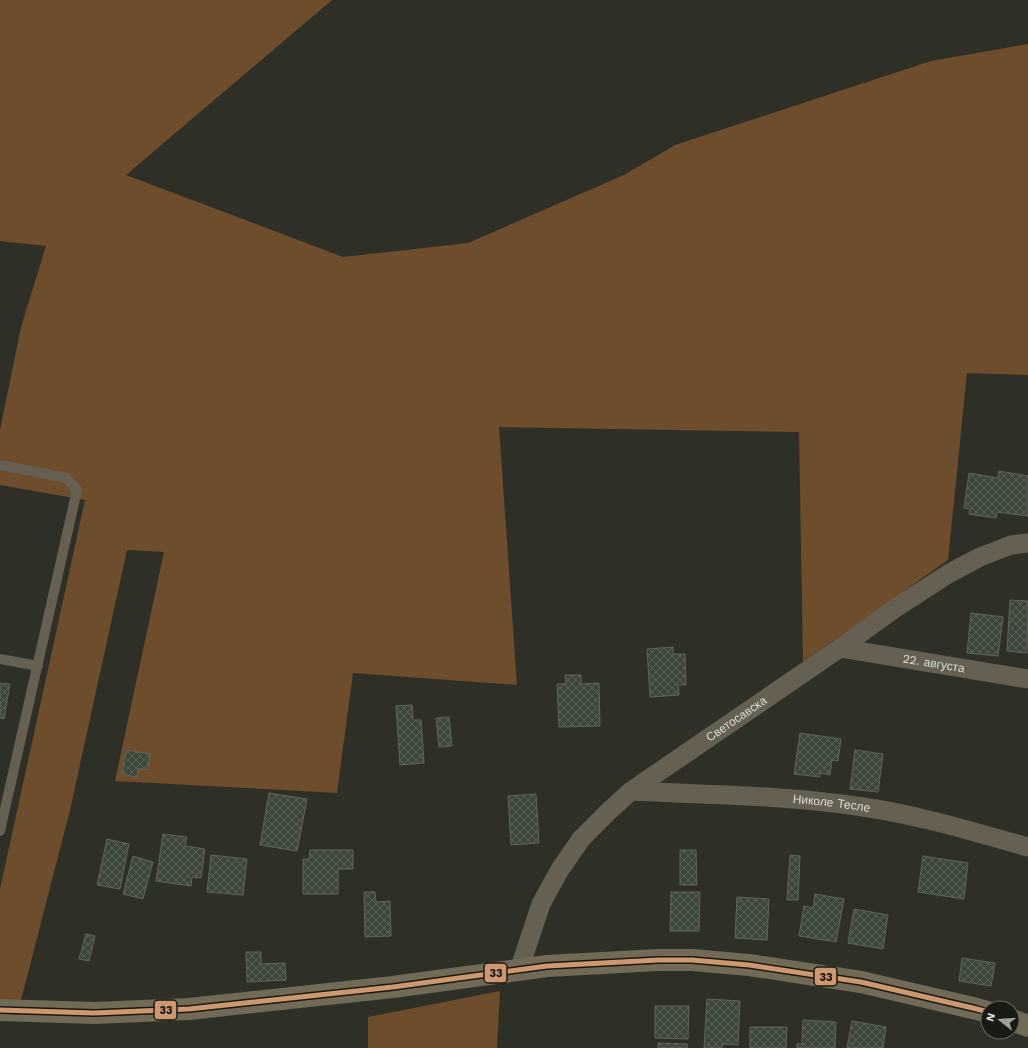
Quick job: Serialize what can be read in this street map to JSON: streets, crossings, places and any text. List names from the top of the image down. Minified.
{"streets":{"street":["22. августа","Светосавска","Николе Тесле"]},"crossings":[["22. августа","Светосавска"],["Светосавска","Николе Тесле"]],"lines":["transit line 33"],"north":"left"}
